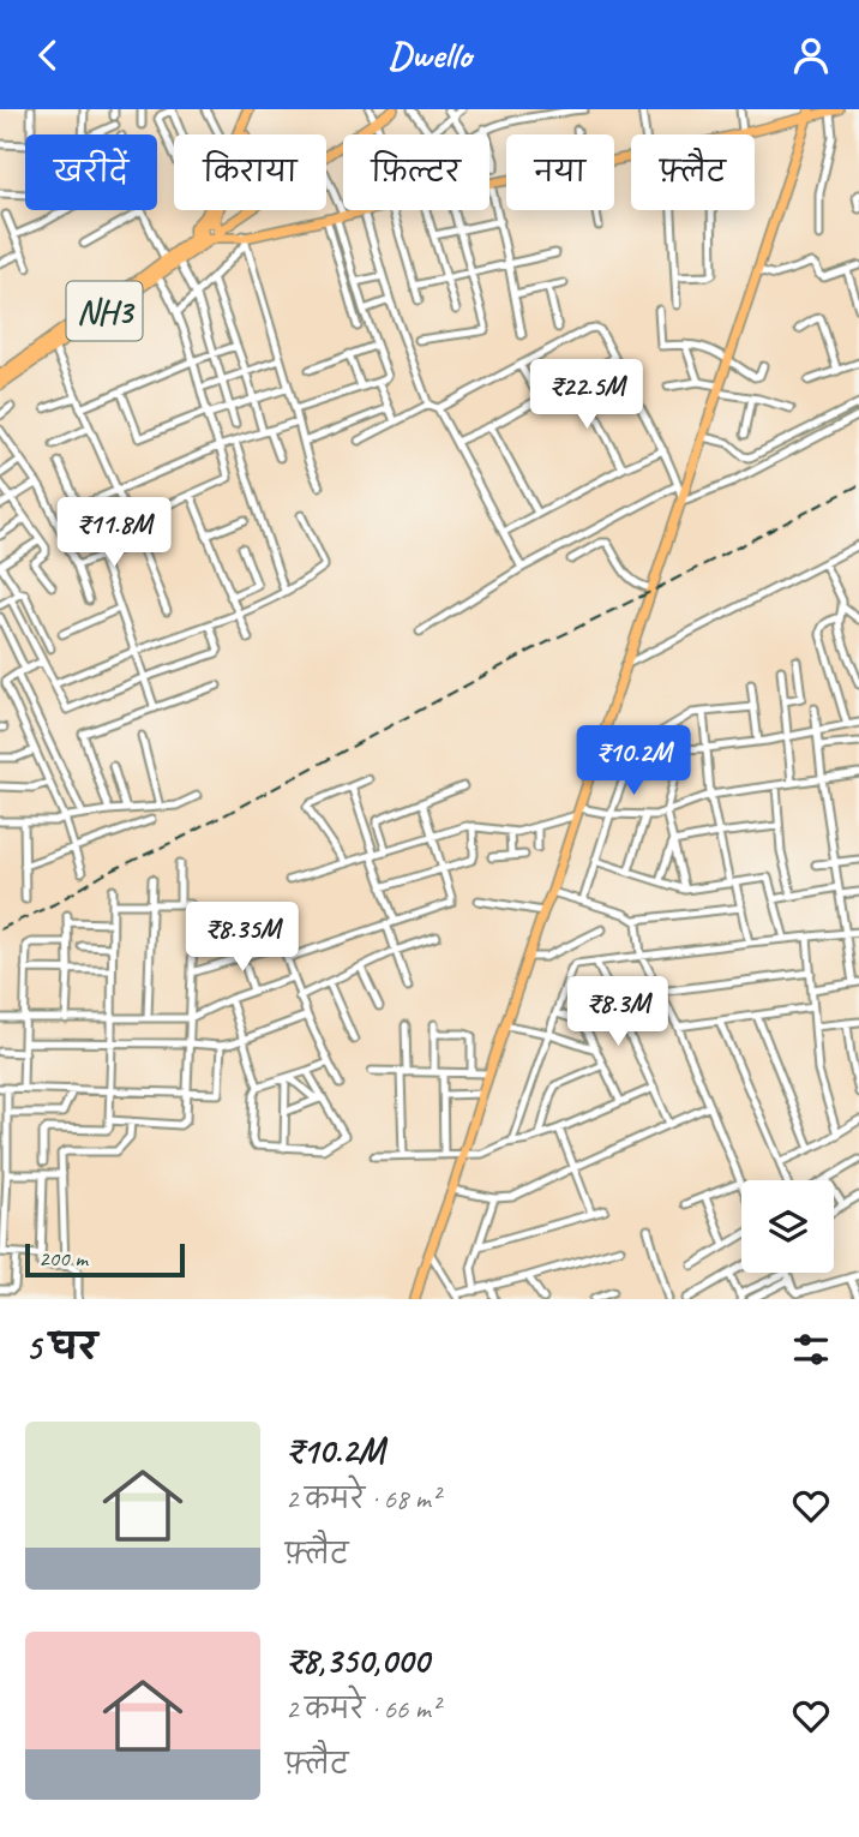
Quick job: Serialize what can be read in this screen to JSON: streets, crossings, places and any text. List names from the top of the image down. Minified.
{"streets":{"highway":["NH3"]},"scale_bar":"200 m","page":{"header":"Dwello","chip":["खरीदें","किराया","फ़िल्टर","नया","फ़्लैट"],"price":["₹22.5M","₹11.8M","₹10.2M","₹8.35M","₹8.3M"],"scale":"200 m","heading":"5 घर","list":[{"name":"₹10.2M","note":"2 कमरे · 68 m² · फ़्लैट"},{"name":"₹8,350,000","note":"2 कमरे · 66 m² · फ़्लैट"}]}}
